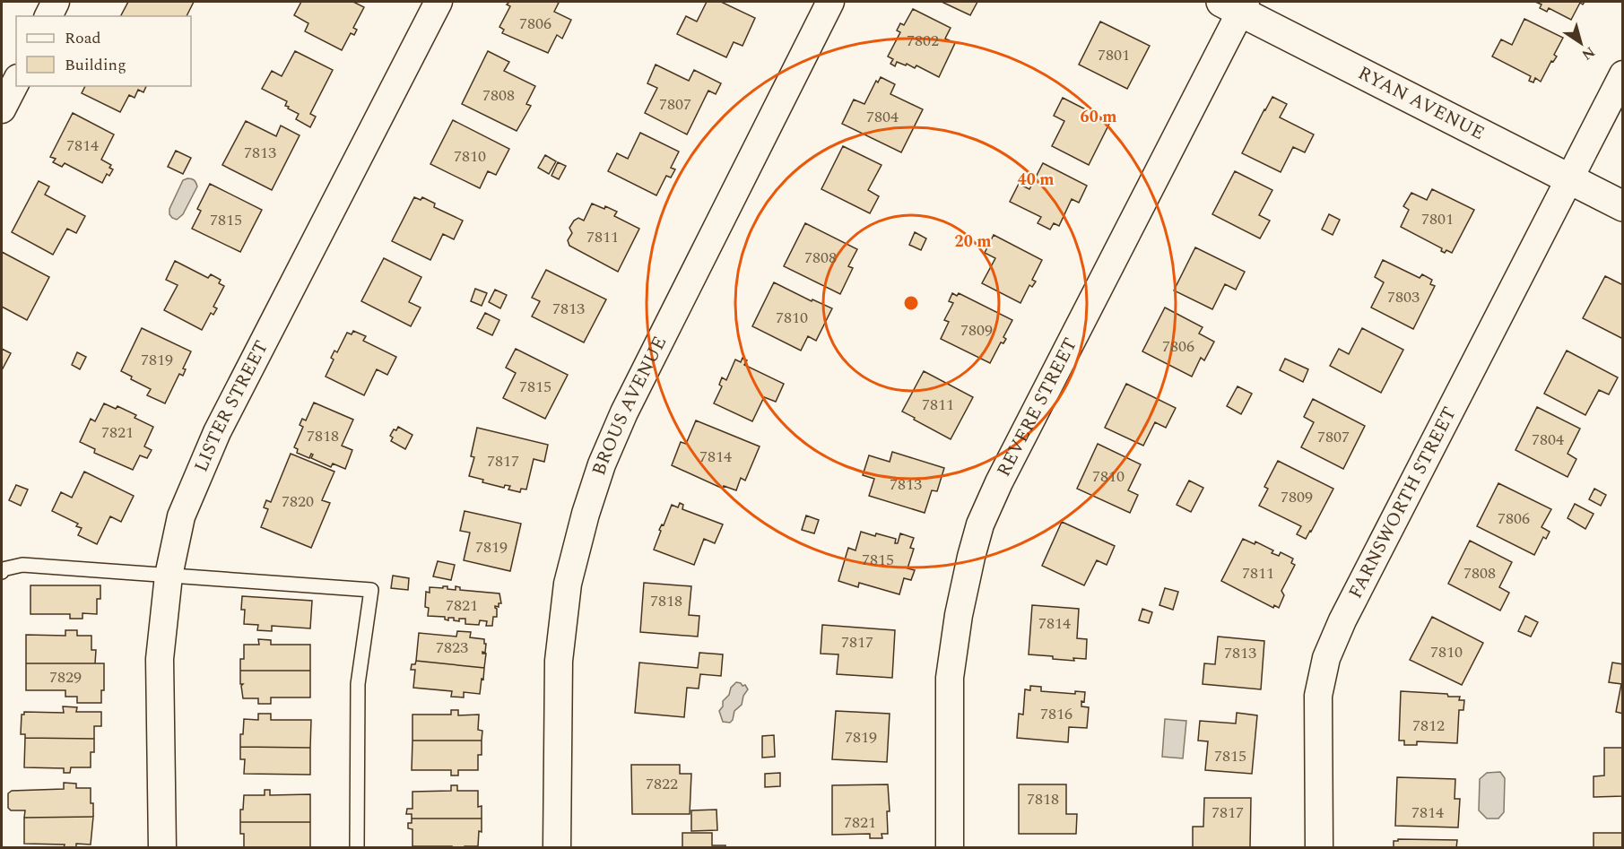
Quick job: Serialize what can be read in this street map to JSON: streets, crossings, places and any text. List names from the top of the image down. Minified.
{"streets":{"street":["RYAN AVENUE","LISTER STREET","BROUS AVENUE","REVERE STREET","FARNSWORTH STREET"]},"crossings":[["RYAN AVENUE","REVERE STREET"],["RYAN AVENUE","FARNSWORTH STREET"]],"house_numbers":["7806","7802","7801","7808","7807","7804","7814","7813","7810","7801","7815","7811","7808","7803","7813","7810","7809","7806","7819","7815","7811","7821","7818","7807","7804","7814","7817","7810","7813","7809","7820","7806","7819","7815","7811","7808","7818","7821","7814","7817","7823","7810","7813","7829","7816","7812","7819","7815","7822","7818","7817","7814","7821"],"legend":["Road","Building"],"north":"bottom right","rings":["60 m","40 m","20 m"]}
